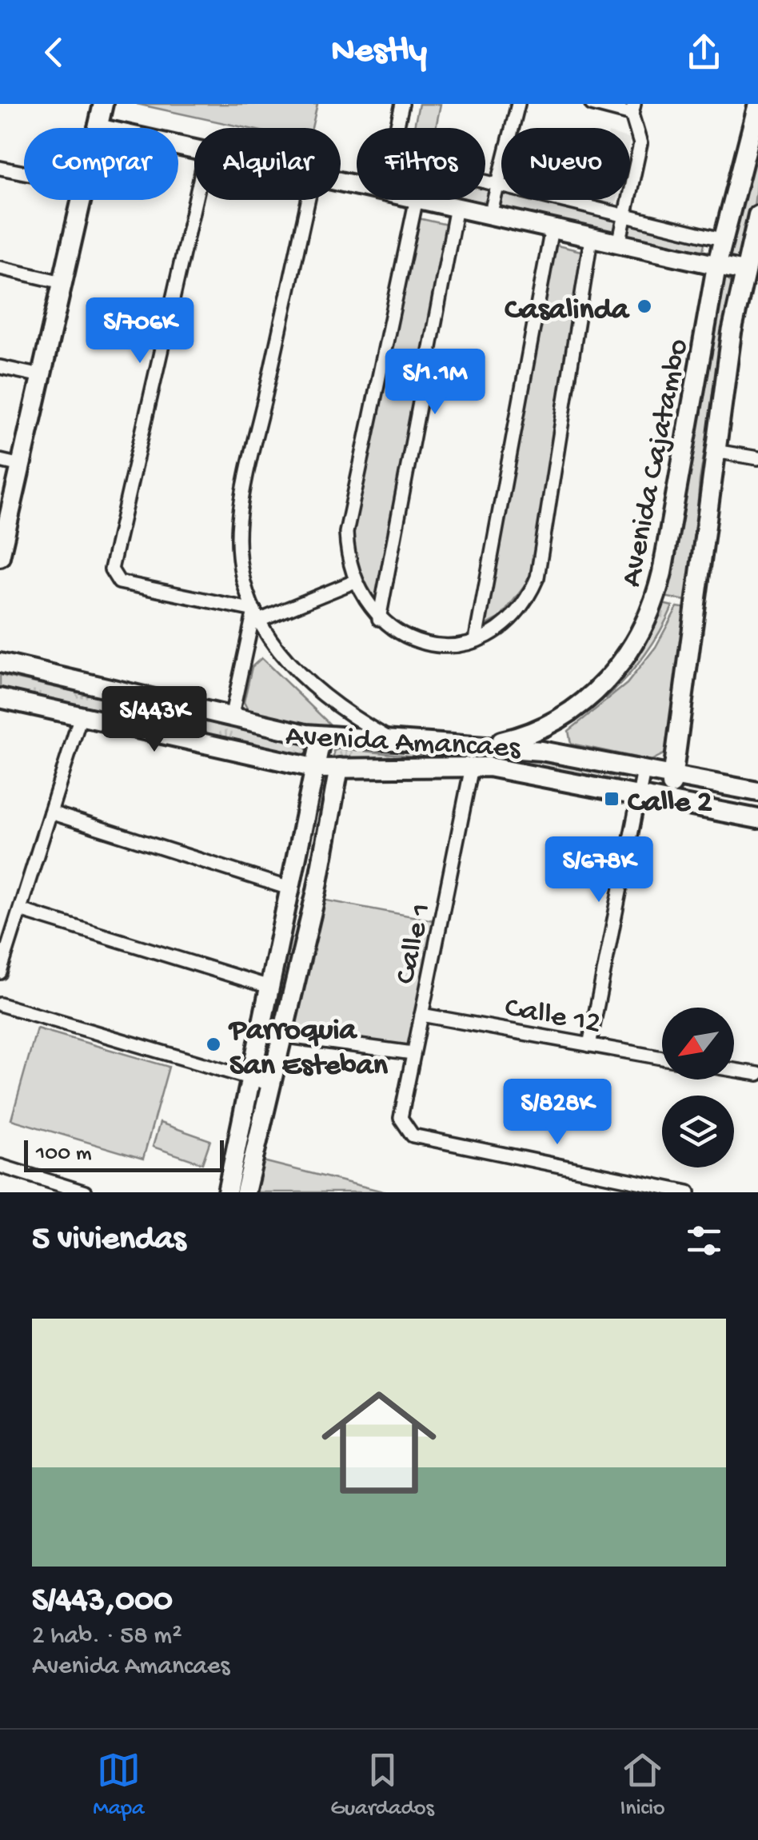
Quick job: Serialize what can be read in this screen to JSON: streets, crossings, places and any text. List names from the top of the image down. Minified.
{"streets":{"street":["Avenida Cajatambo","Avenida Amancaes","Calle 1","Calle 12"]},"crossings":[["Avenida Cajatambo","Avenida Amancaes"],["Avenida Amancaes","Calle 1"],["Calle 1","Calle 12"]],"places":{"other":["Casalinda","Parroquia San Esteban"],"transit":["Calle 2"]},"scale_bar":"100 m","north":"bottom left","page":{"header":"Nestly","chip":["Comprar","Alquilar","Filtros","Nuevo"],"price":["S/706K","S/1.1M","S/443K","S/678K","S/828K"],"scale":"100 m","heading":"5 viviendas","list":[{"name":"S/443,000","note":"2 hab. · 58 m² · Avenida Amancaes"}],"tabs":["Mapa","Guardados","Inicio"]}}
